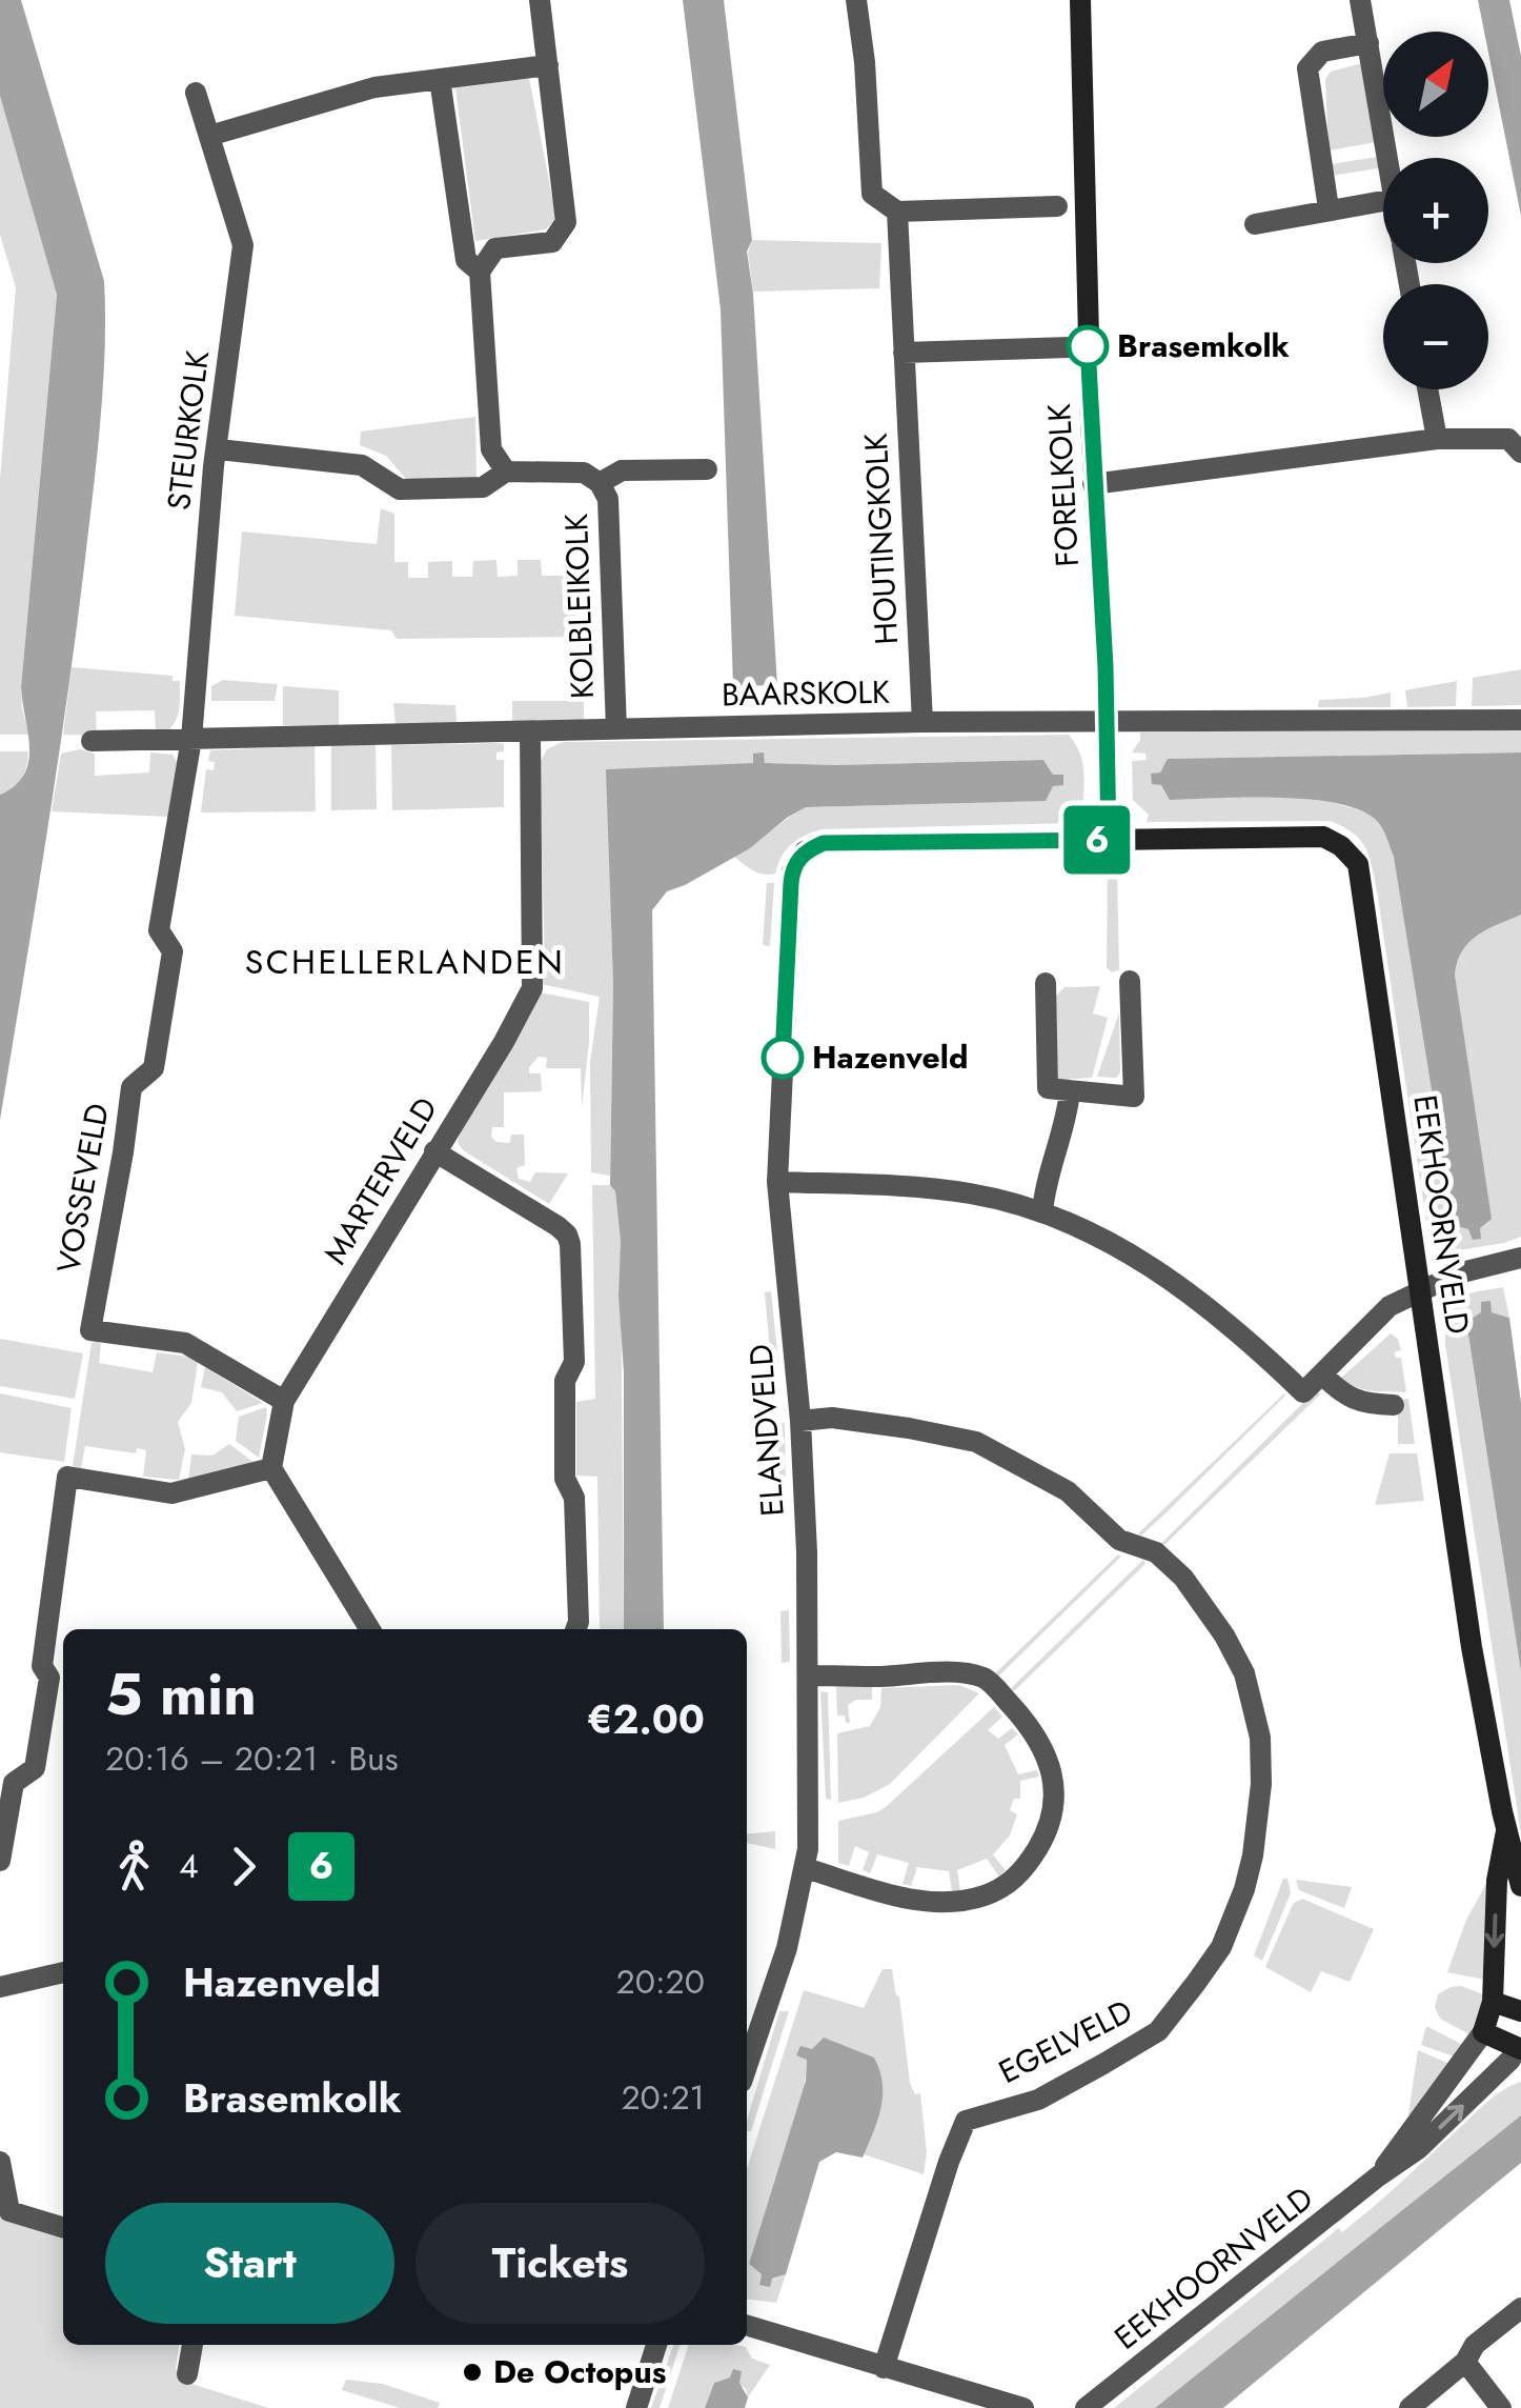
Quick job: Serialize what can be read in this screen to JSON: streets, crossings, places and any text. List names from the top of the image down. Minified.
{"streets":{"street":["STEURKOLK","FORELKOLK","HOUTINGKOLK","KOLBLEIKOLK","BAARSKOLK","MARTERVELD","VOSSEVELD","EEKHOORNVELD","ELANDVELD","EGELVELD"]},"crossings":[["STEURKOLK","KOLBLEIKOLK"],["STEURKOLK","BAARSKOLK"],["STEURKOLK","VOSSEVELD"],["FORELKOLK","BAARSKOLK"],["FORELKOLK","EEKHOORNVELD"],["FORELKOLK","ELANDVELD"],["HOUTINGKOLK","BAARSKOLK"],["KOLBLEIKOLK","BAARSKOLK"],["BAARSKOLK","MARTERVELD"],["BAARSKOLK","VOSSEVELD"],["MARTERVELD","VOSSEVELD"],["EEKHOORNVELD","ELANDVELD"],["ELANDVELD","EGELVELD"]],"districts":["SCHELLERLANDEN"],"places":["Brasemkolk","Hazenveld","De Octopus"],"lines":["bus line 6"],"north":"top right","page":{"on_map":"6","map_buttons":["+","−"],"heading":["5 min","20:16 – 20:21 · Bus","€2.00"],"legs":["4","6"],"list":[{"name":"Hazenveld","value":"20:20"},{"name":"Brasemkolk","value":"20:21"}],"buttons":["Start","Tickets"]}}
